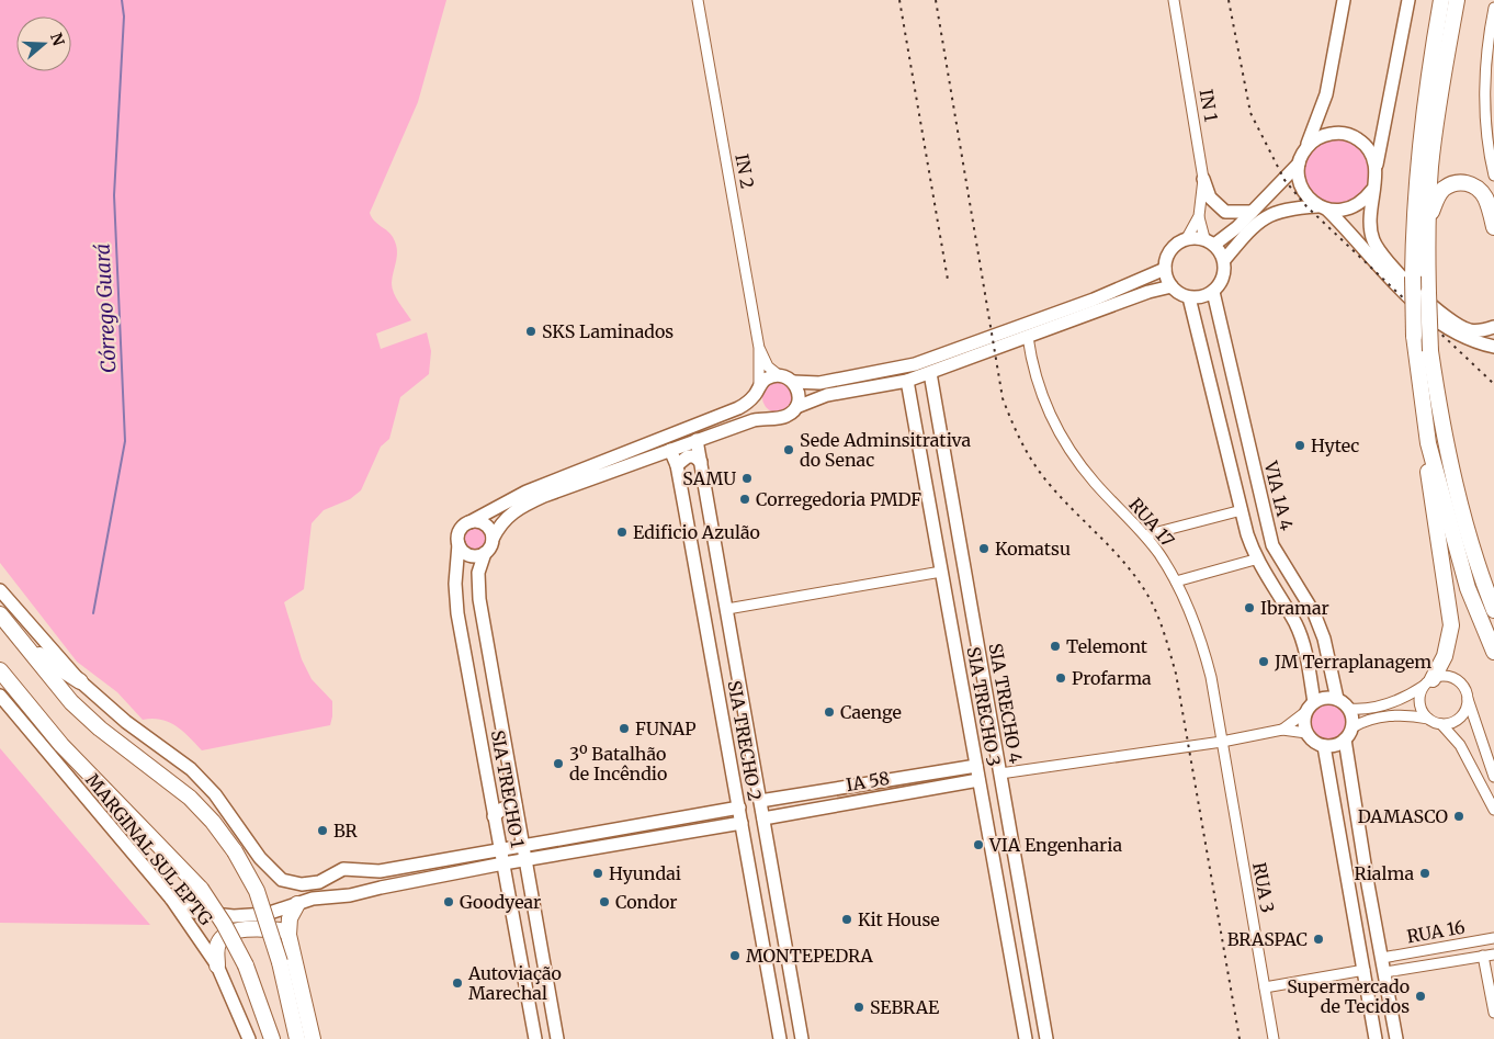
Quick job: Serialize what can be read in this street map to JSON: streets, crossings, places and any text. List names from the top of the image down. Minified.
{"streets":{"main road":["VIA 1A 4","SIA TRECHO 4","SIA TRECHO 3","SIA TRECHO 2","IA 58","SIA TRECHO 1","MARGINAL SUL EPTG"],"street":["IN 1","IN 2","RUA 17","RUA 3","RUA 16"]},"crossings":[["IN 1","VIA 1A 4"],["RUA 17","RUA 3"],["SIA TRECHO 3","IA 58"]],"water":["Córrego Guará"],"places":["SKS Laminados","Hytec","Sede Adminsitrativa do Senac","SAMU","Corregedoria PMDF","Edificio Azulão","Komatsu","Ibramar","Telemont","JM Terraplanagem","Profarma","Caenge","FUNAP","3º Batalhão de Incêndio","DAMASCO","BR","VIA Engenharia","Hyundai","Rialma","Goodyear","Condor","Kit House","BRASPAC","MONTEPEDRA","Autoviação Marechal","Supermercado de Tecidos","SEBRAE"],"north":"right"}
